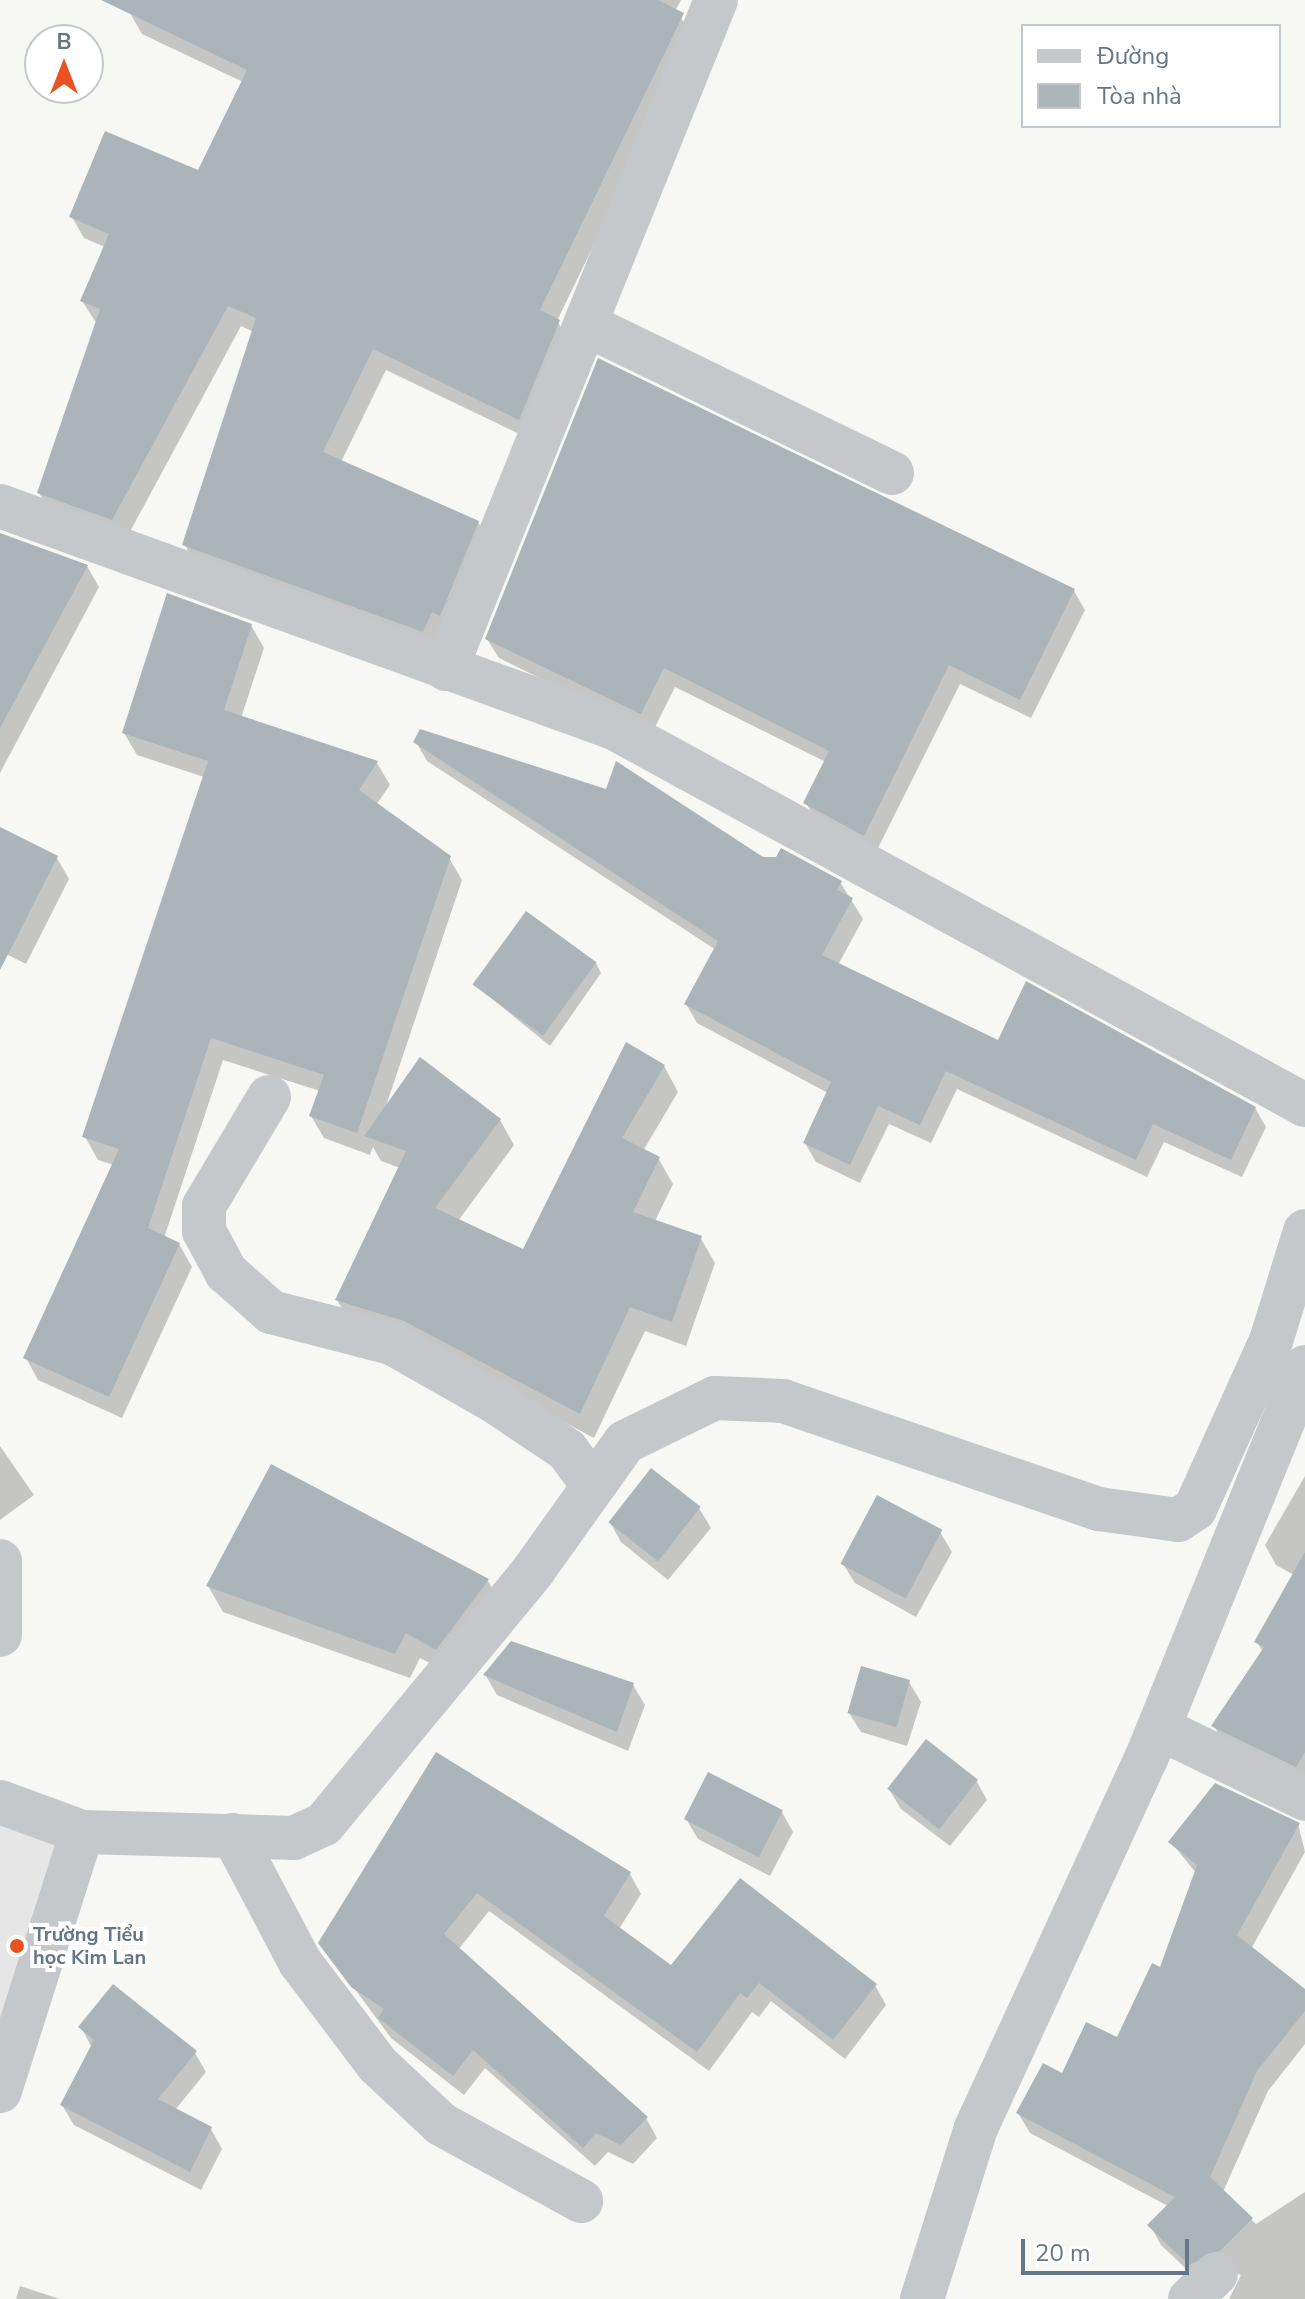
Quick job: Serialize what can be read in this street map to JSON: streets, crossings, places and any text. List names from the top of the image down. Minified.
{"places":["Trường Tiểu học Kim Lan"],"legend":["Đường","Tòa nhà"],"scale_bar":"20 m","north":"top"}
